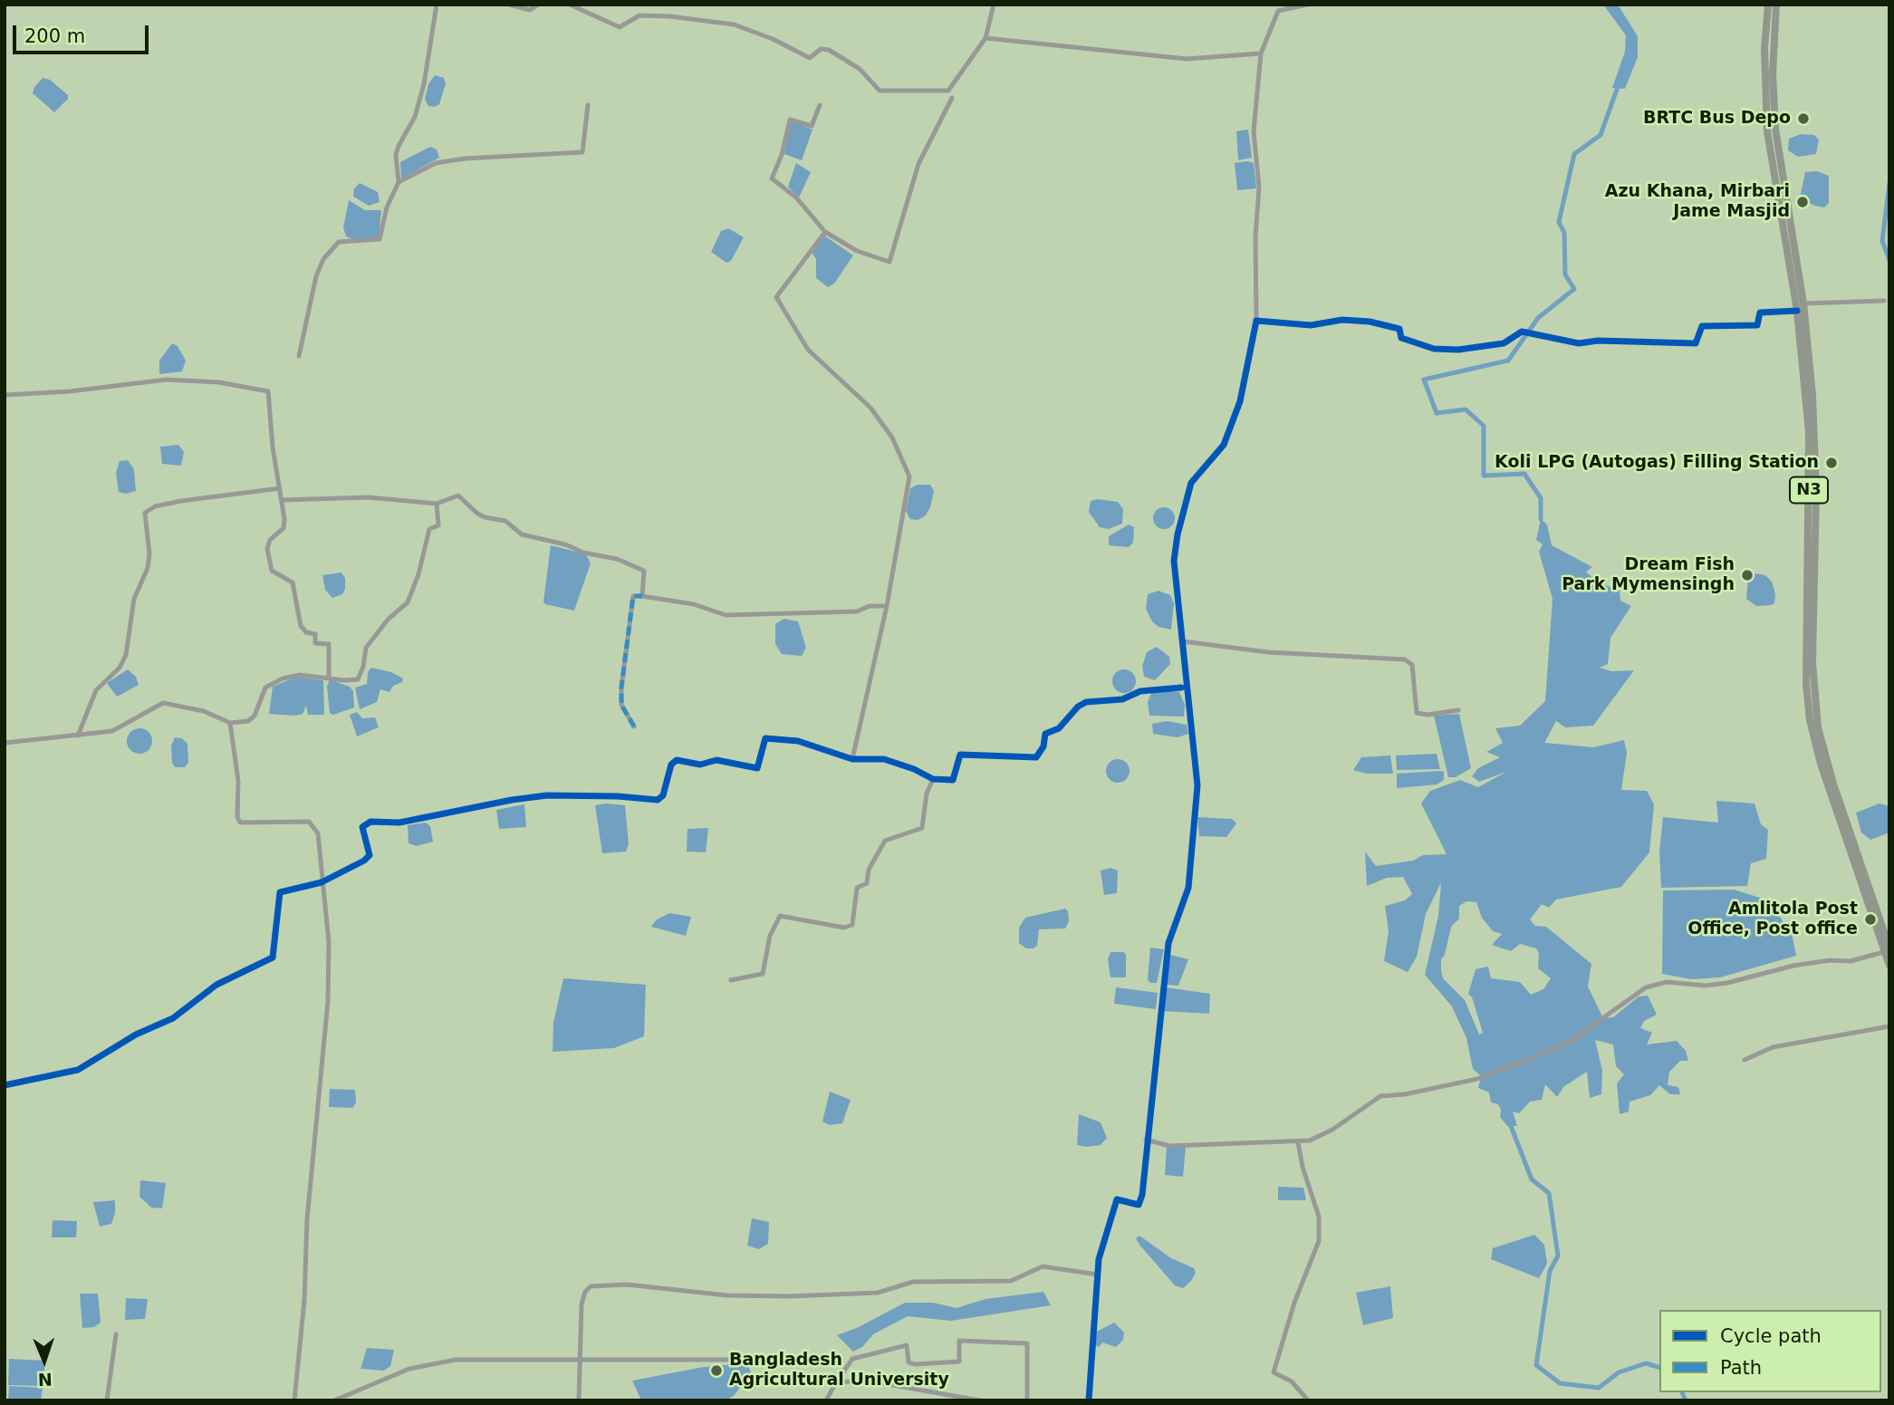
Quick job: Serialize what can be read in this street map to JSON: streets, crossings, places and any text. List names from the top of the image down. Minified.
{"streets":{"highway":["N3"]},"places":["BRTC Bus Depo","Azu Khana, Mirbari Jame Masjid","Koli LPG (Autogas) Filling Station","Dream Fish Park Mymensingh","Amlitola Post Office, Post office","Bangladesh Agricultural University"],"legend":["Cycle path","Path"],"scale_bar":"200 m","north":"bottom"}
